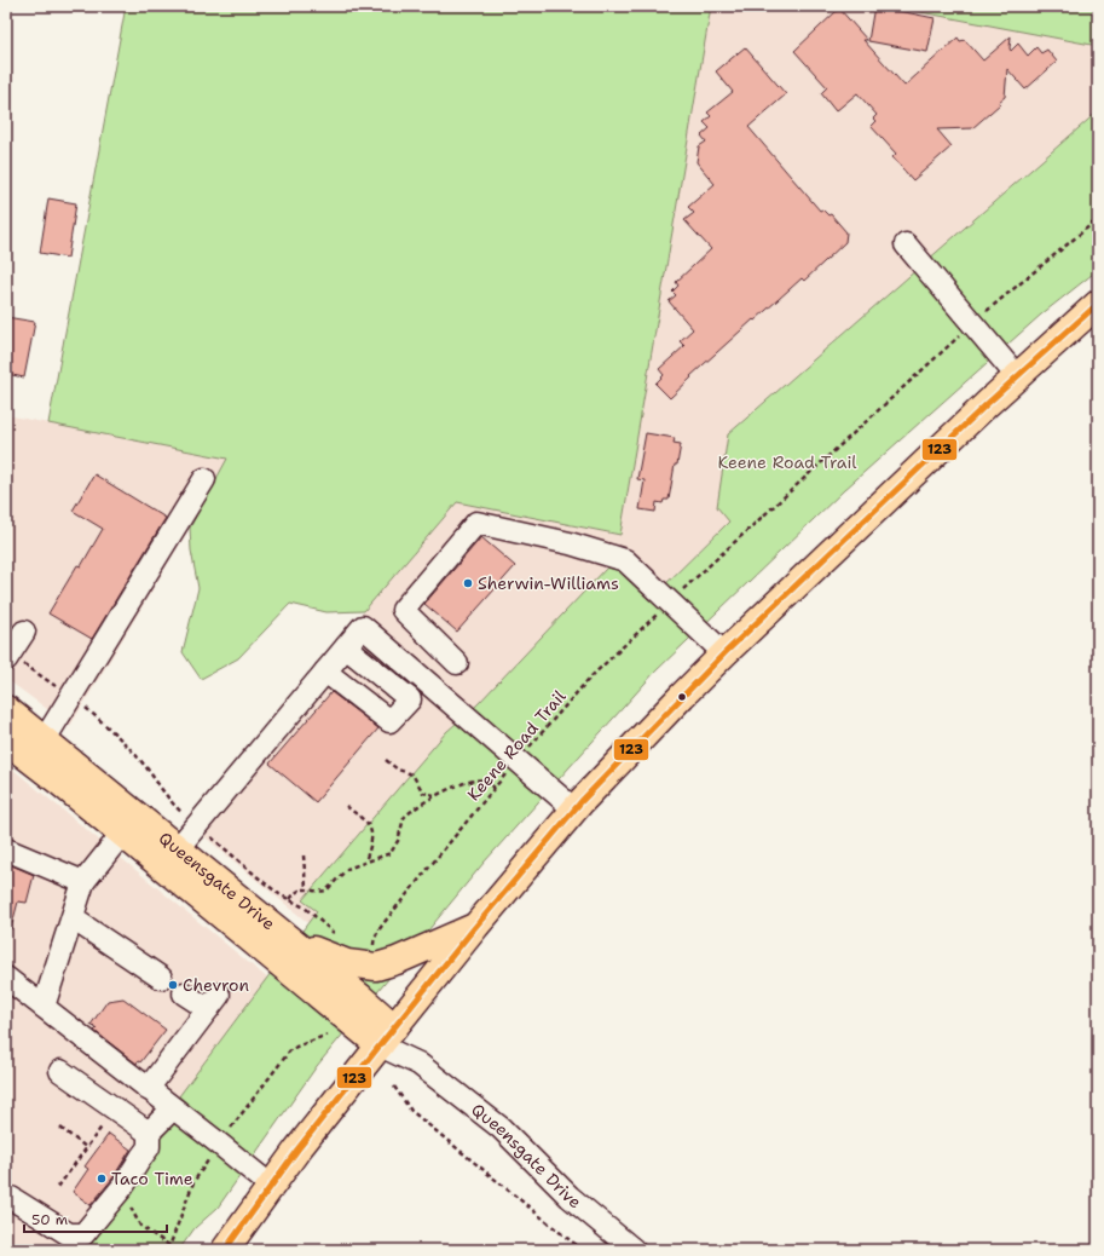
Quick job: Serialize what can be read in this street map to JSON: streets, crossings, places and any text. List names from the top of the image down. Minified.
{"streets":{"main road":["Queensgate Drive"],"path":["Keene Road Trail"]},"parks":["Keene Road Trail"],"places":["Sherwin-Williams","Chevron","Taco Time"],"lines":["transit line 123"],"scale_bar":"50 m"}
